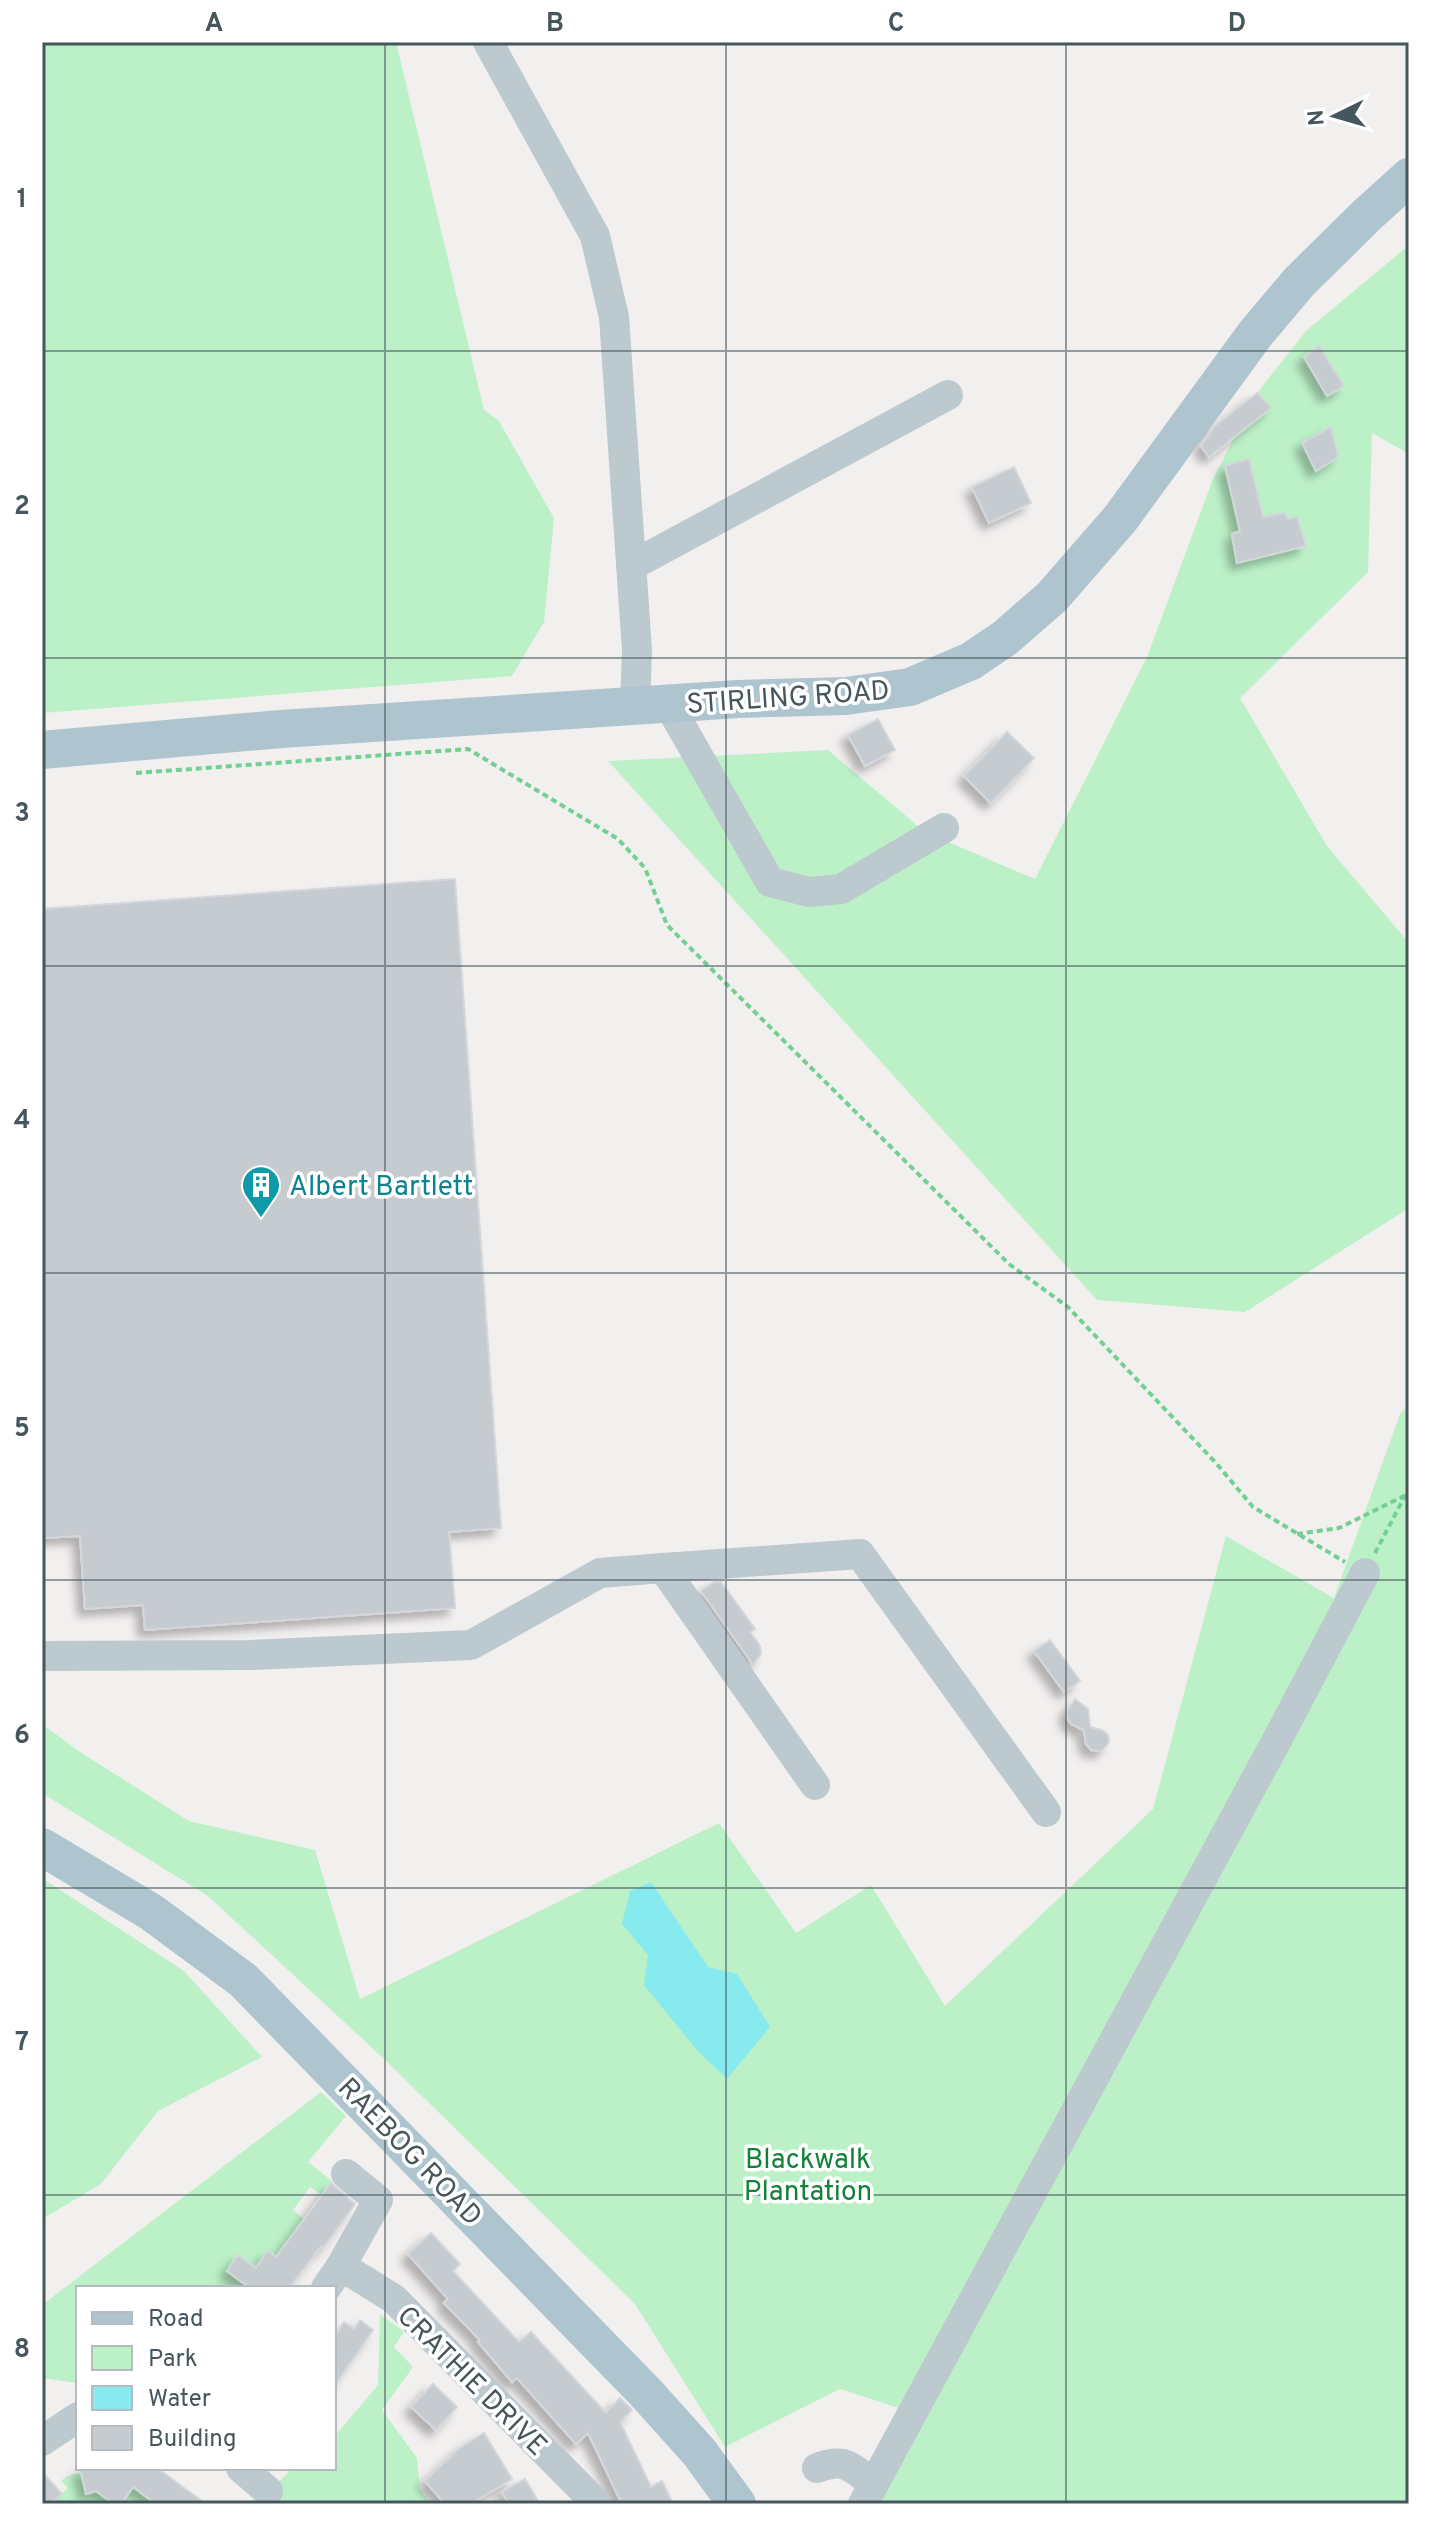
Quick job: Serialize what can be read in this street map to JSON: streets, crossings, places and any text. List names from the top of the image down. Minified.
{"streets":{"main road":["STIRLING ROAD","RAEBOG ROAD"],"street":["CRATHIE DRIVE"]},"parks":["Blackwalk Plantation"],"places":{"building":["Albert Bartlett"]},"legend":["Road","Park","Water","Building"],"north":"left","grid":{"columns":["A","B","C","D"],"rows":["1","2","3","4","5","6","7","8"]}}
